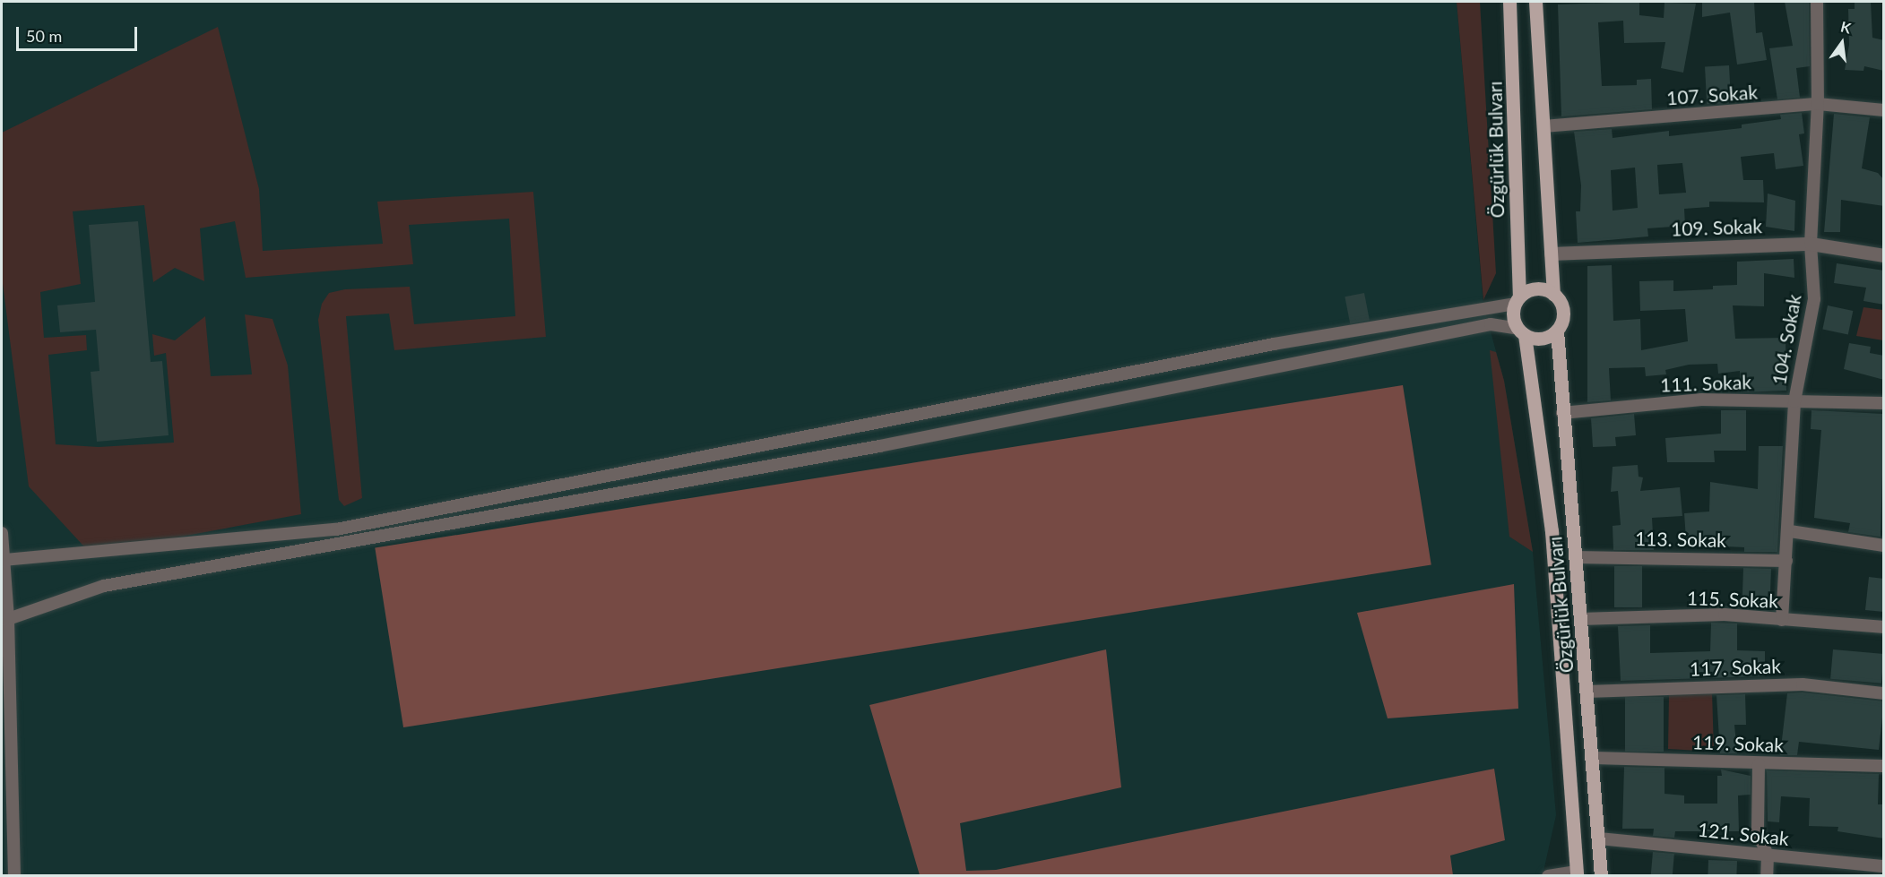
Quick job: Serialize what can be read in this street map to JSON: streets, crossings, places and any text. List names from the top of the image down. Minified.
{"streets":{"main road":["Özgürlük Bulvarı"],"street":["107. Sokak","109. Sokak","104. Sokak","111. Sokak","113. Sokak","115. Sokak","117. Sokak","119. Sokak","121. Sokak"]},"crossings":[["107. Sokak","104. Sokak"],["Özgürlük Bulvarı","111. Sokak"],["Özgürlük Bulvarı","113. Sokak"],["Özgürlük Bulvarı","115. Sokak"],["Özgürlük Bulvarı","117. Sokak"],["Özgürlük Bulvarı","119. Sokak"],["Özgürlük Bulvarı","121. Sokak"],["109. Sokak","104. Sokak"],["104. Sokak","111. Sokak"],["104. Sokak","113. Sokak"],["104. Sokak","115. Sokak"]],"scale_bar":"50 m","north":"top"}
